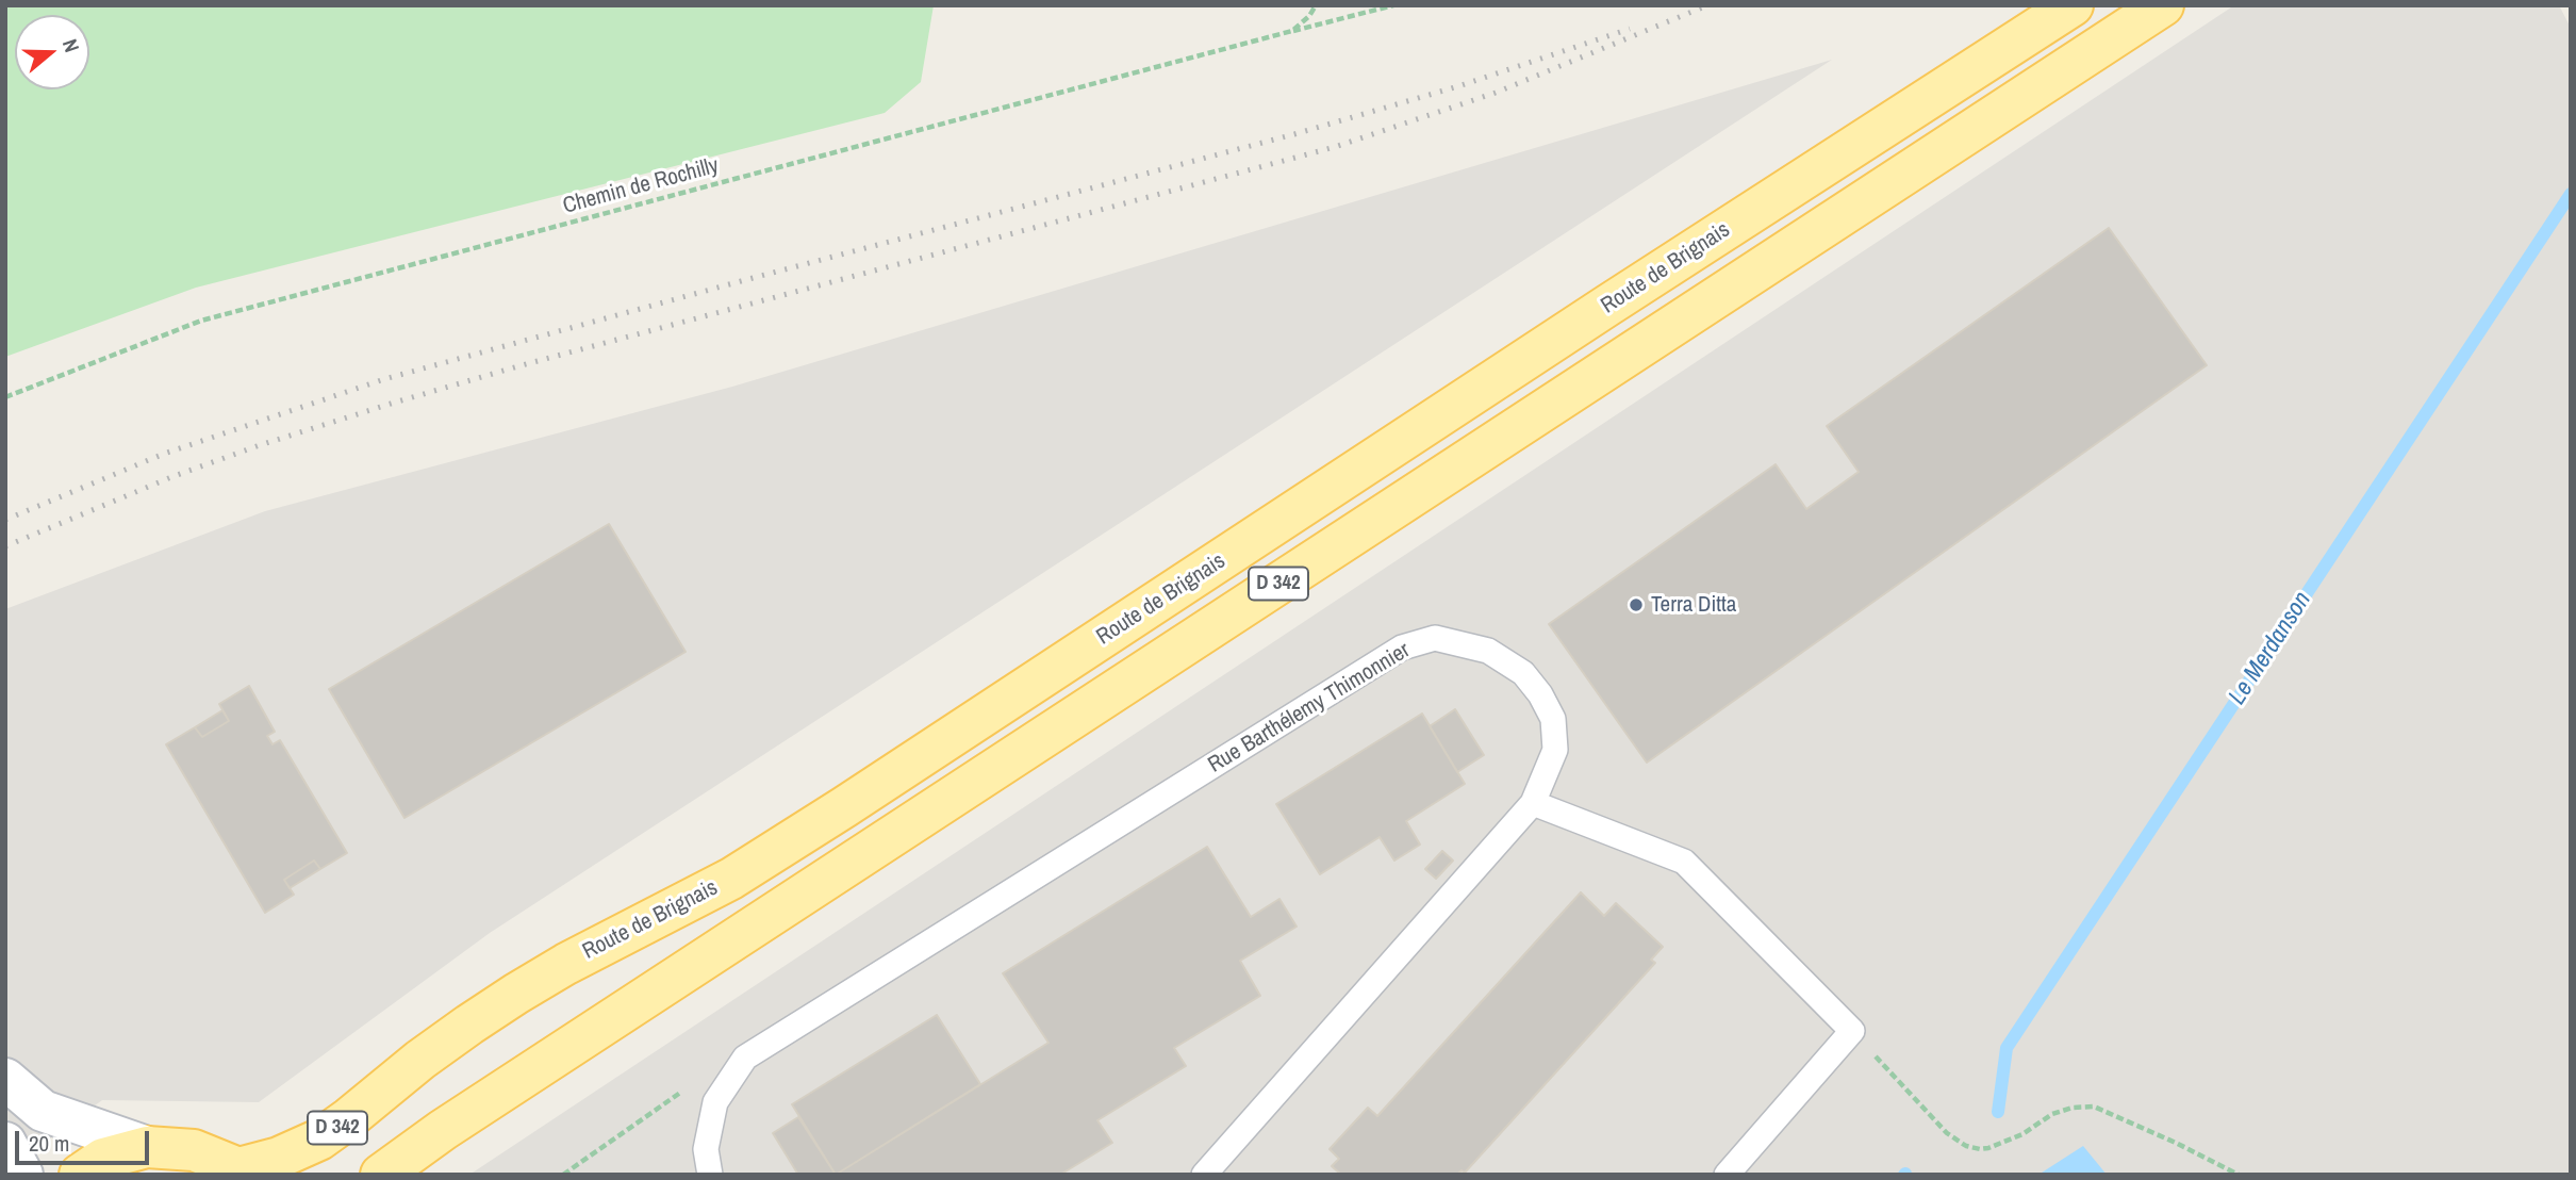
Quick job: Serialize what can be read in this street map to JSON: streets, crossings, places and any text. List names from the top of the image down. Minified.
{"streets":{"main road":["Route de Brignais","D 342"],"lane":["Rue Barthélemy Thimonnier"],"path":["Chemin de Rochilly"]},"water":["Le Merdanson"],"places":["Terra Ditta"],"scale_bar":"20 m","north":"right"}
